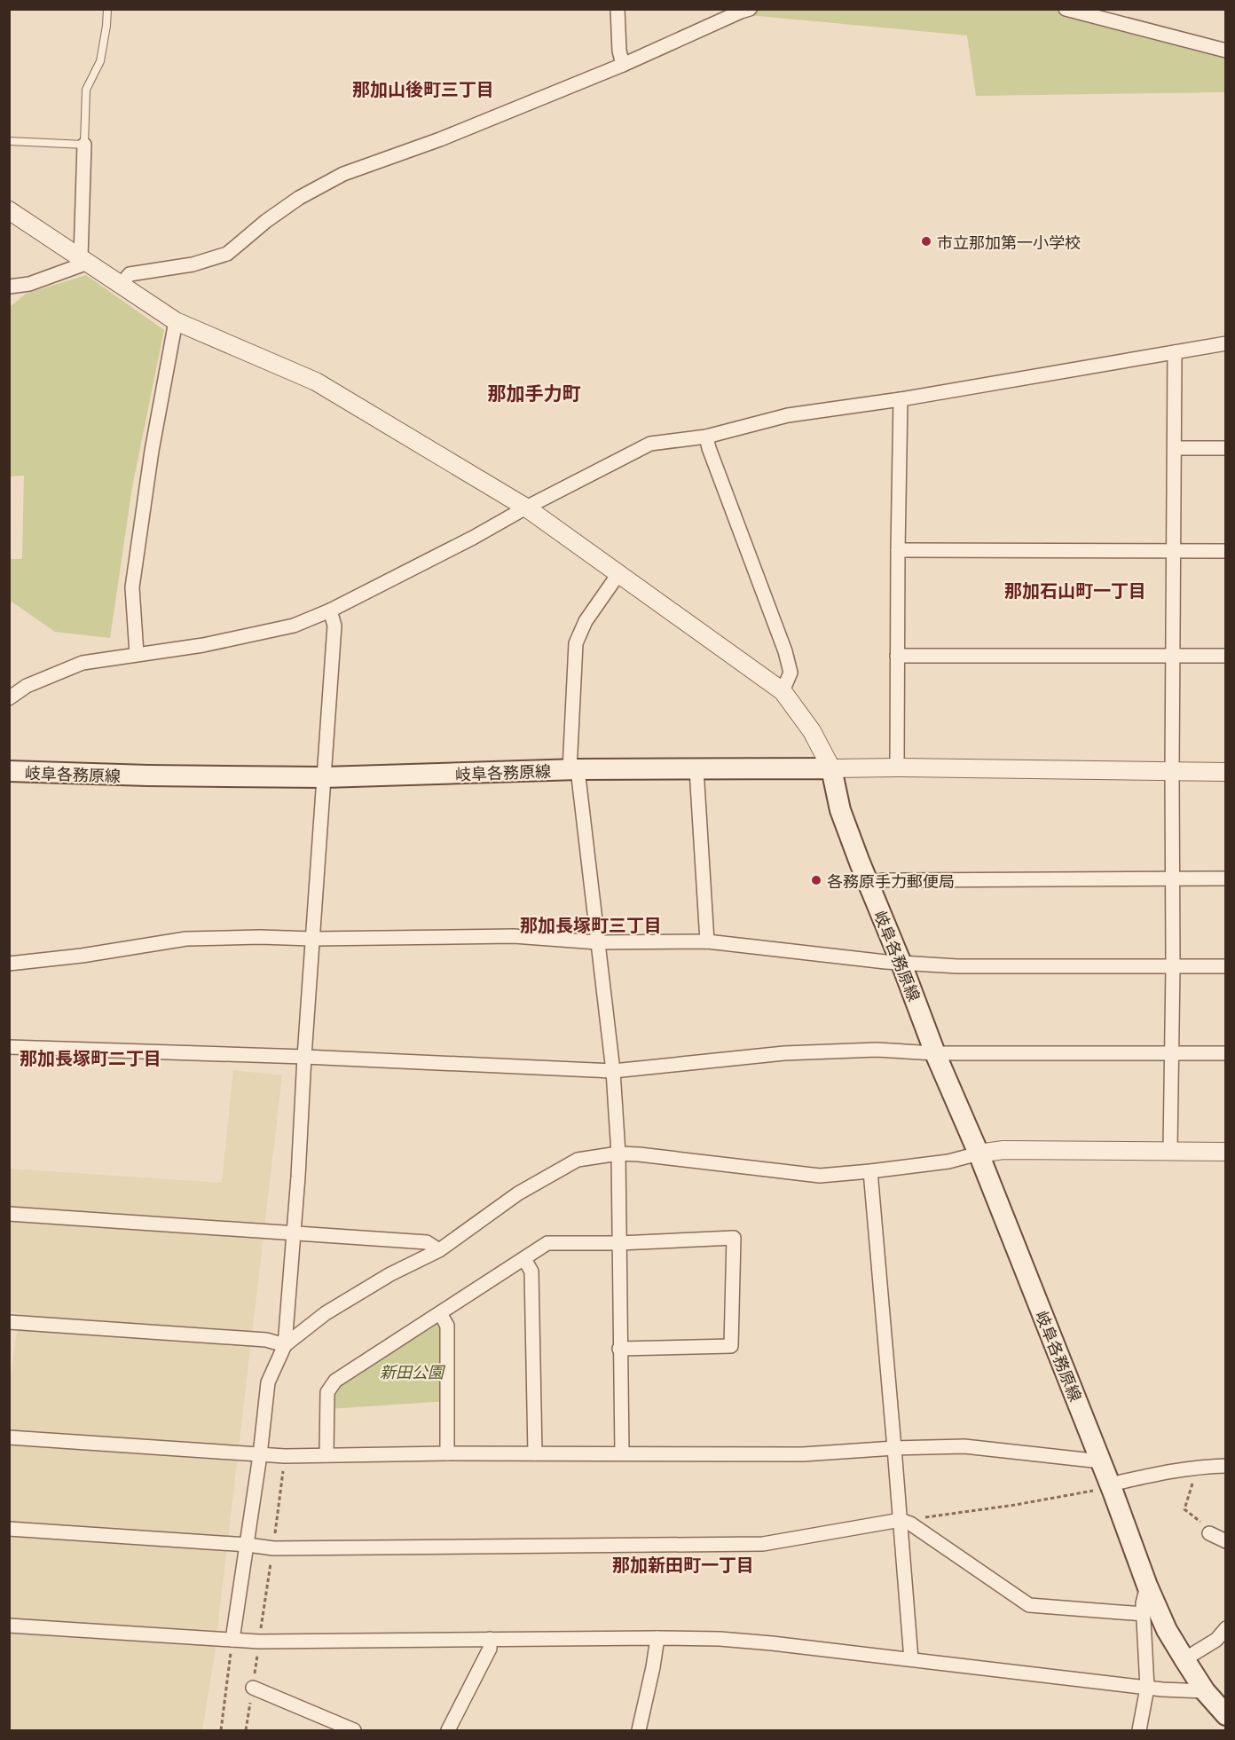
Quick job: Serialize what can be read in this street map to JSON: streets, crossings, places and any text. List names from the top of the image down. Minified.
{"streets":{"main road":["岐阜各務原線"]},"districts":["那加山後町三丁目","那加手力町","那加石山町一丁目","那加長塚町三丁目","那加長塚町二丁目","那加新田町一丁目"],"parks":["新田公園"],"places":["市立那加第一小学校","各務原手力郵便局"]}
